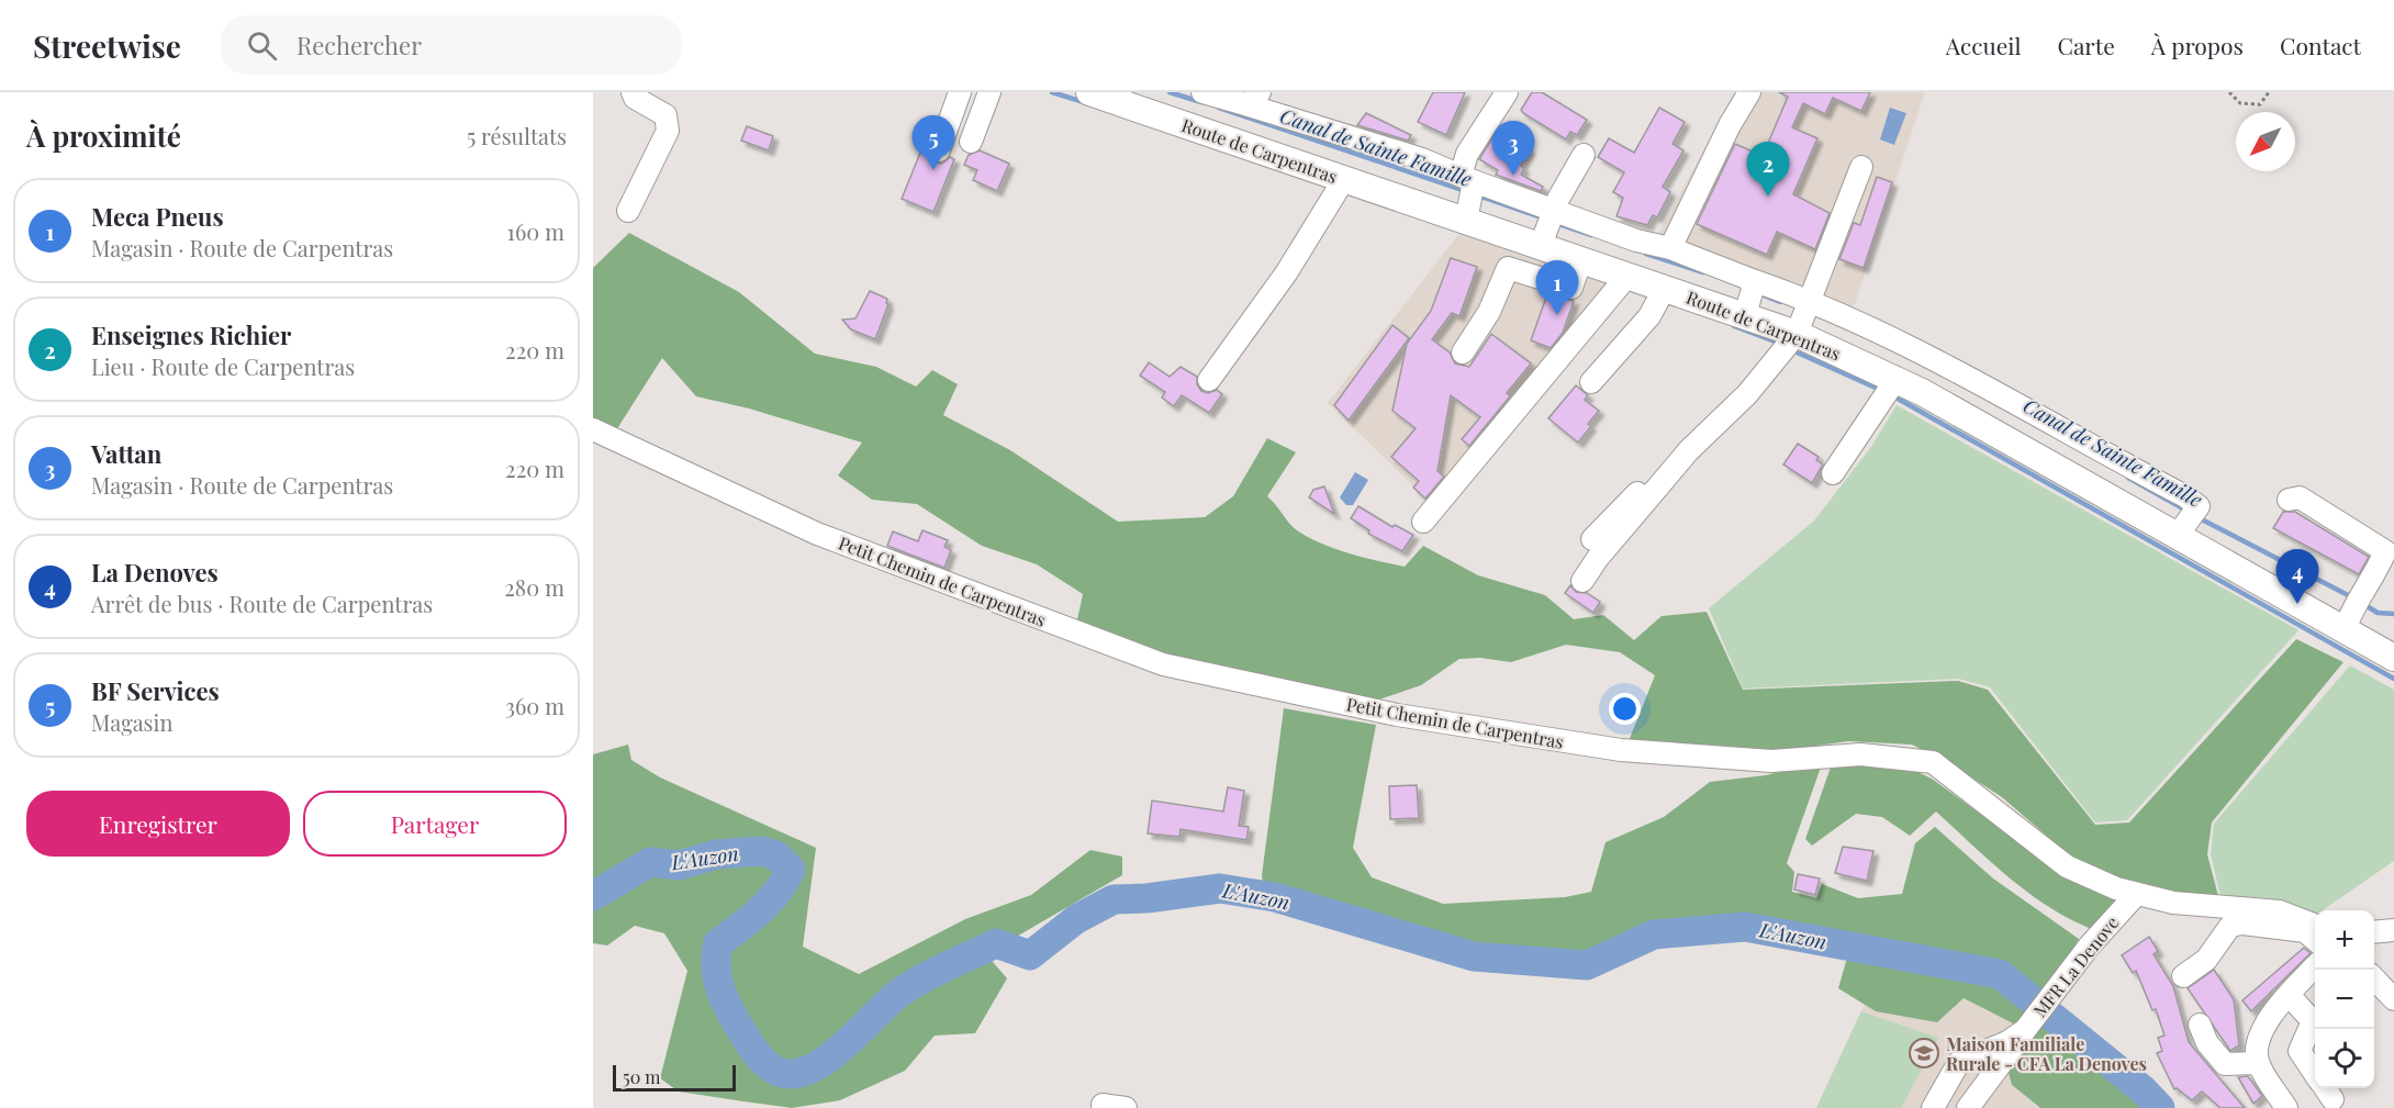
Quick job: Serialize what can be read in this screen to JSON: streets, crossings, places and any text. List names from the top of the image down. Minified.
{"streets":{"main road":["Route de Carpentras"],"street":["Petit Chemin de Carpentras","MFR La Denove"]},"water":["Canal de Sainte Famille","L'Auzon"],"places":{"school or university":["Maison Familiale Rurale - CFA La Denoves"]},"scale_bar":"50 m","north":"bottom left","page":{"header":"Streetwise","search":"Rechercher","nav":["Accueil","Carte","À propos","Contact"],"heading":["À proximité","5 résultats"],"pins":["5","3","2","1","4"],"list":[{"mark":"1","name":"Meca Pneus","note":"Magasin · Route de Carpentras","value":"160 m"},{"mark":"2","name":"Enseignes Richier","note":"Lieu · Route de Carpentras","value":"220 m"},{"mark":"3","name":"Vattan","note":"Magasin · Route de Carpentras","value":"220 m"},{"mark":"4","name":"La Denoves","note":"Arrêt de bus · Route de Carpentras","value":"280 m"},{"mark":"5","name":"BF Services","note":"Magasin","value":"360 m"}],"buttons":["Enregistrer","Partager"],"map_buttons":["+","−"],"scale":"50 m"}}
